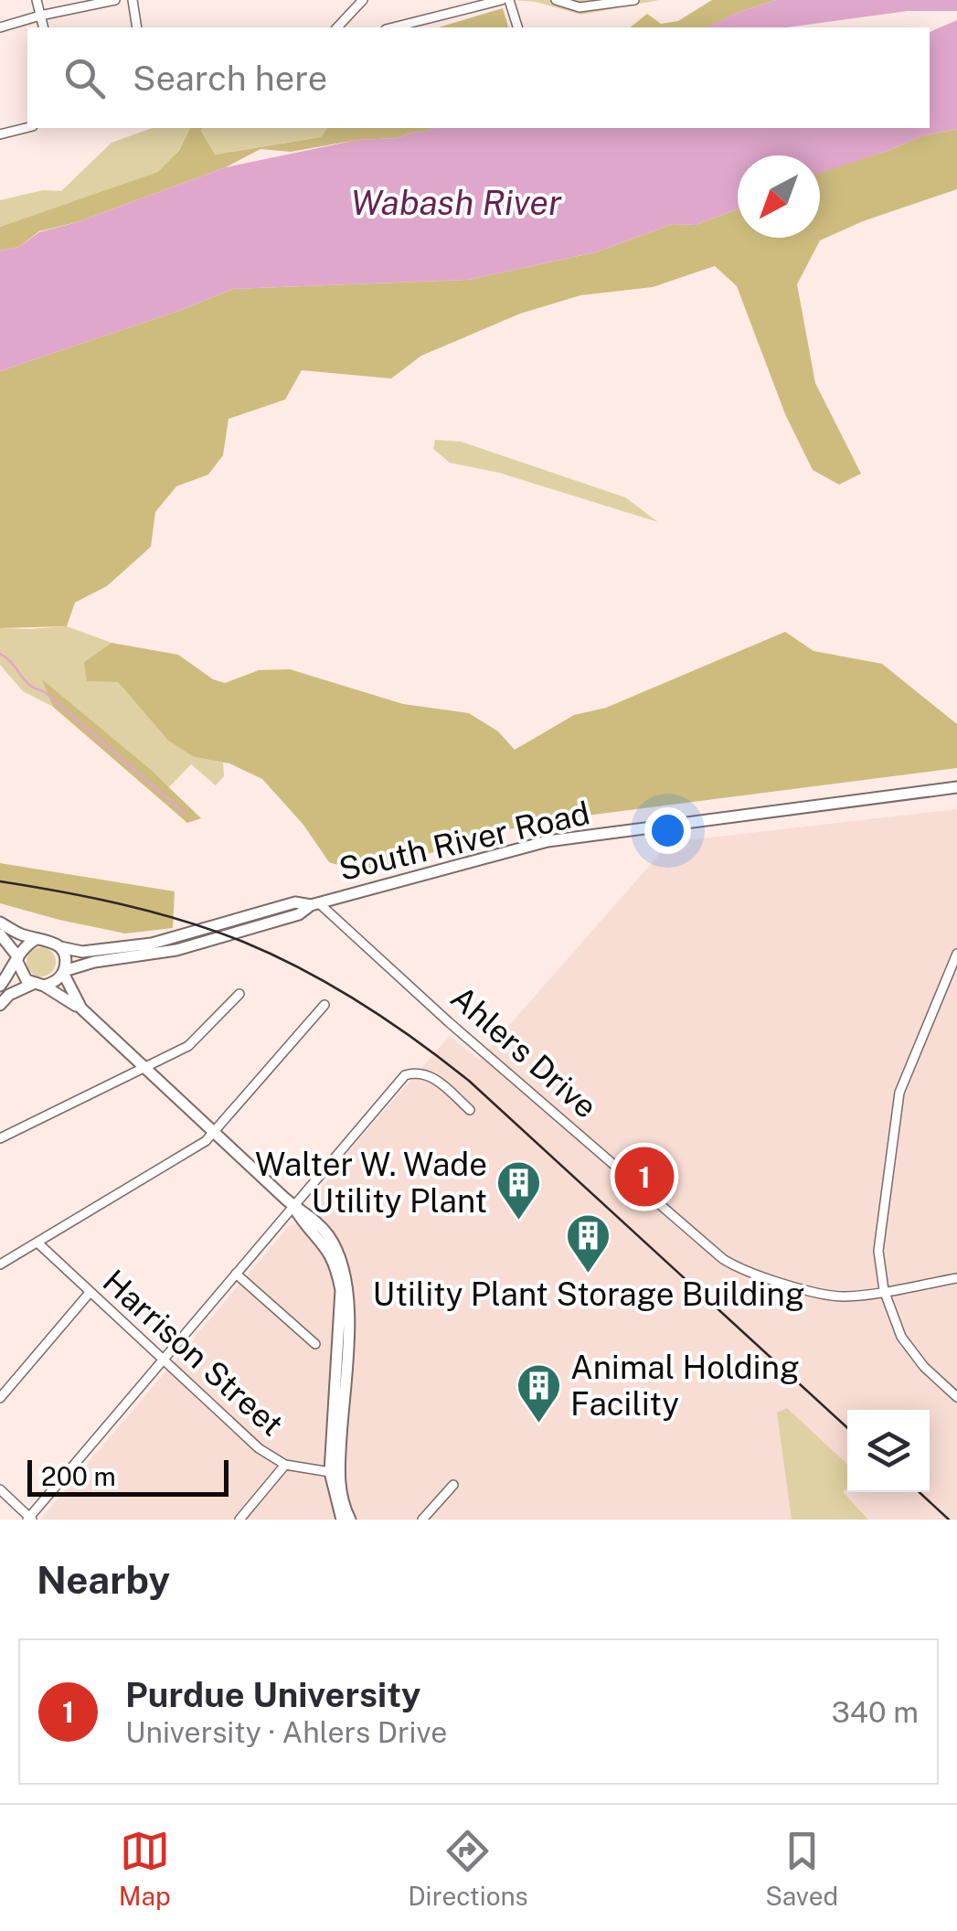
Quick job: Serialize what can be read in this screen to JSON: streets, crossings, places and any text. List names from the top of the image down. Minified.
{"streets":{"main road":["South River Road"],"street":["Ahlers Drive","Harrison Street"]},"crossings":[["South River Road","Ahlers Drive"]],"water":["Wabash River"],"places":{"building":["Walter W. Wade Utility Plant","Utility Plant Storage Building","Animal Holding Facility"]},"scale_bar":"200 m","north":"bottom left","page":{"search":"Search here","pins":"1","scale":"200 m","heading":"Nearby","list":[{"mark":"1","name":"Purdue University","note":"University · Ahlers Drive","value":"340 m"}],"nav":["Map","Directions","Saved"]}}
